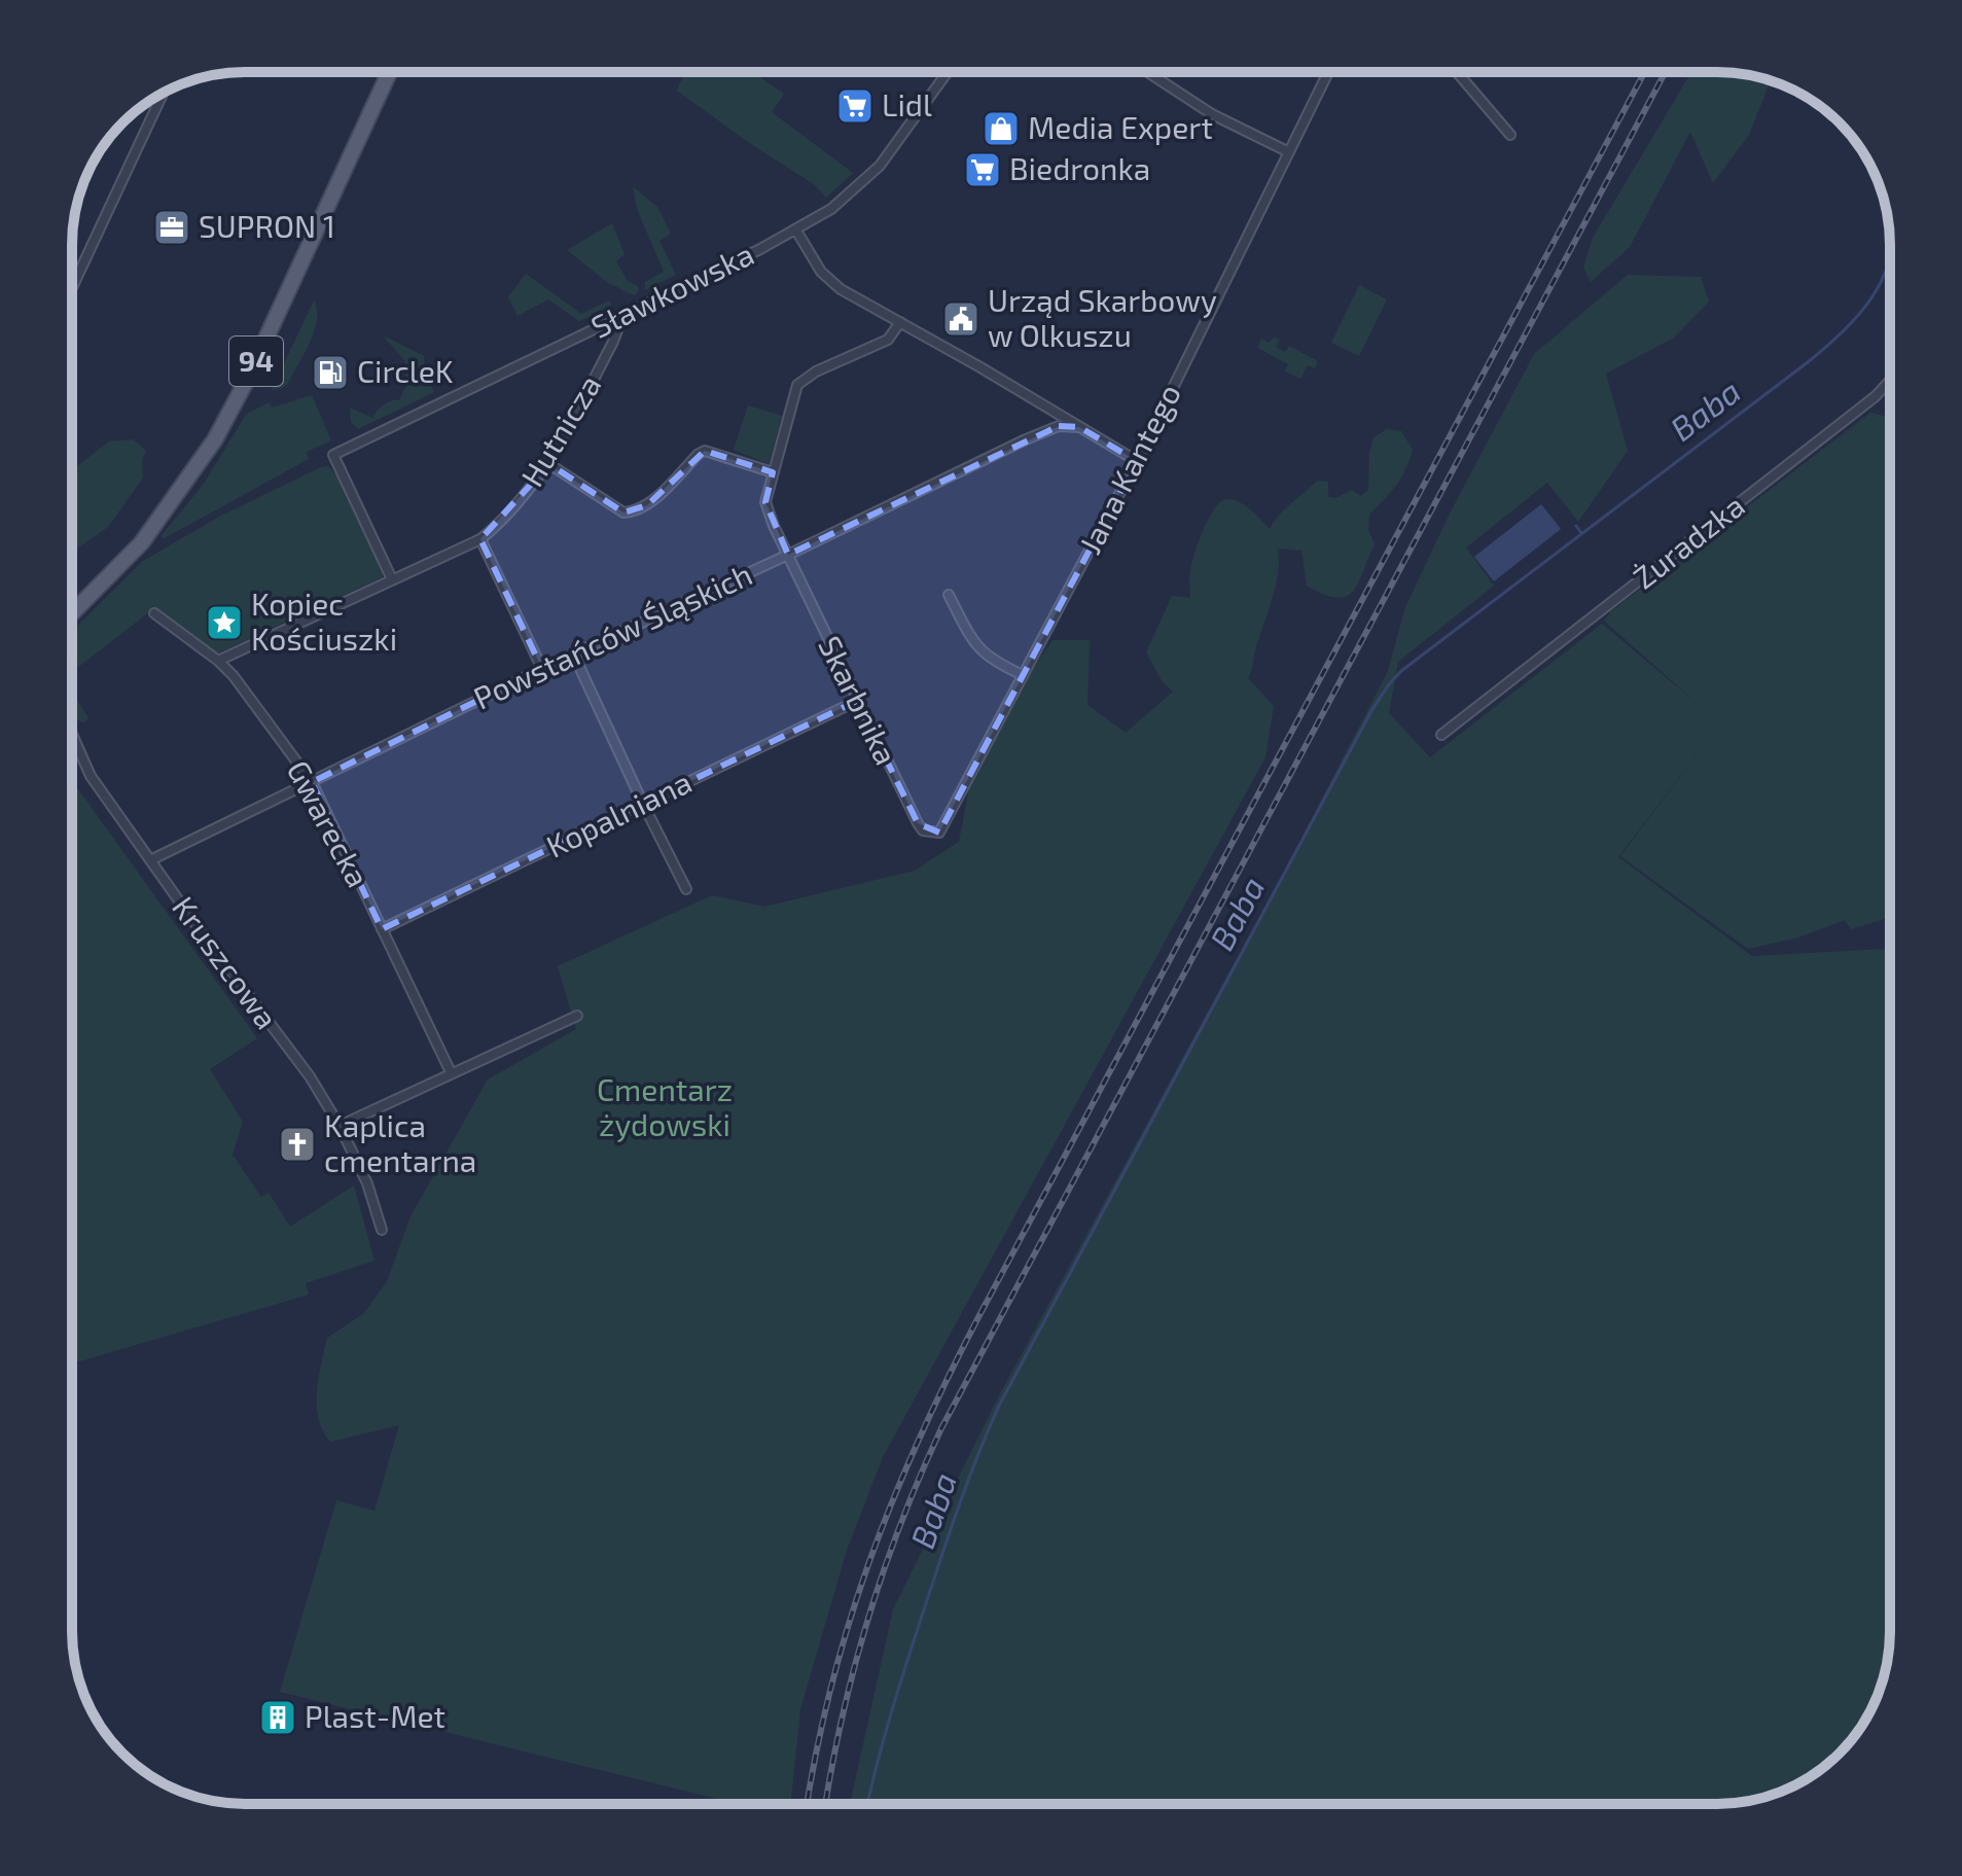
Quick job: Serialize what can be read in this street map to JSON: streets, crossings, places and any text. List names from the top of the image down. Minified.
{"streets":{"main road":["94"],"street":["Sławkowska","Hutnicza","Jana Kantego","Żuradzka","Powstańców Śląskich","Skarbnika","Kopalniana","Gwarecka","Kruszcowa"]},"crossings":[["Sławkowska","Hutnicza"],["Hutnicza","Gwarecka"],["Jana Kantego","Skarbnika"],["Powstańców Śląskich","Skarbnika"],["Powstańców Śląskich","Gwarecka"],["Powstańców Śląskich","Kruszcowa"],["Skarbnika","Kopalniana"],["Kopalniana","Gwarecka"]],"water":["Baba"],"parks":["Cmentarz żydowski"],"places":{"supermarket":["Lidl","Biedronka"],"shop":["Media Expert"],"office":["SUPRON 1"],"public building":["Urząd Skarbowy w Olkuszu"],"fuel station":["CircleK"],"place":["Kopiec Kościuszki"],"church":["Kaplica cmentarna"],"building":["Plast-Met"]}}
